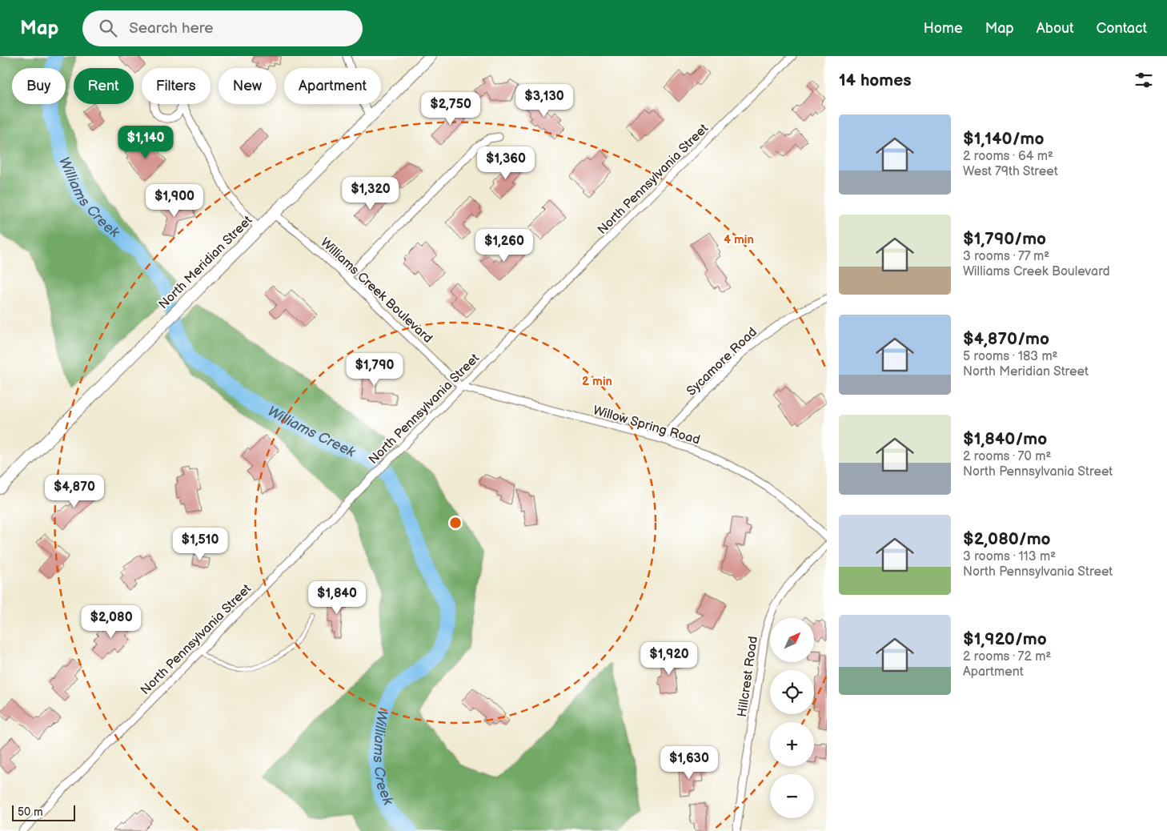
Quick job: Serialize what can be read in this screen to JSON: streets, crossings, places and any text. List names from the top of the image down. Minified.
{"streets":{"main road":["North Meridian Street"],"street":["North Pennsylvania Street","Williams Creek Boulevard","Sycamore Road","Willow Spring Road","Hillcrest Road"]},"crossings":[["North Pennsylvania Street","Williams Creek Boulevard"],["North Pennsylvania Street","Willow Spring Road"],["North Meridian Street","Williams Creek Boulevard"],["Williams Creek Boulevard","Willow Spring Road"],["Sycamore Road","Willow Spring Road"]],"water":["Williams Creek"],"scale_bar":"50 m","north":"top right","page":{"header":"Map","search":"Search here","nav":["Home","Map","About","Contact"],"heading":"14 homes","chip":["Buy","Rent","Filters","New","Apartment"],"price":["$3,130","$2,750","$1,140","$1,360","$1,320","$1,900","$1,260","$1,790","$4,870","$1,510","$1,840","$2,080","$1,920","$1,630"],"list":[{"name":"$1,140/mo","note":"2 rooms · 64 m² · West 79th Street"},{"name":"$1,790/mo","note":"3 rooms · 77 m² · Williams Creek Boulevard"},{"name":"$4,870/mo","note":"5 rooms · 183 m² · North Meridian Street"},{"name":"$1,840/mo","note":"2 rooms · 70 m² · North Pennsylvania Street"},{"name":"$2,080/mo","note":"3 rooms · 113 m² · North Pennsylvania Street"},{"name":"$1,920/mo","note":"2 rooms · 72 m² · Apartment"}],"map_buttons":["+","−"],"scale":"50 m"},"rings":["4 min","2 min"]}
